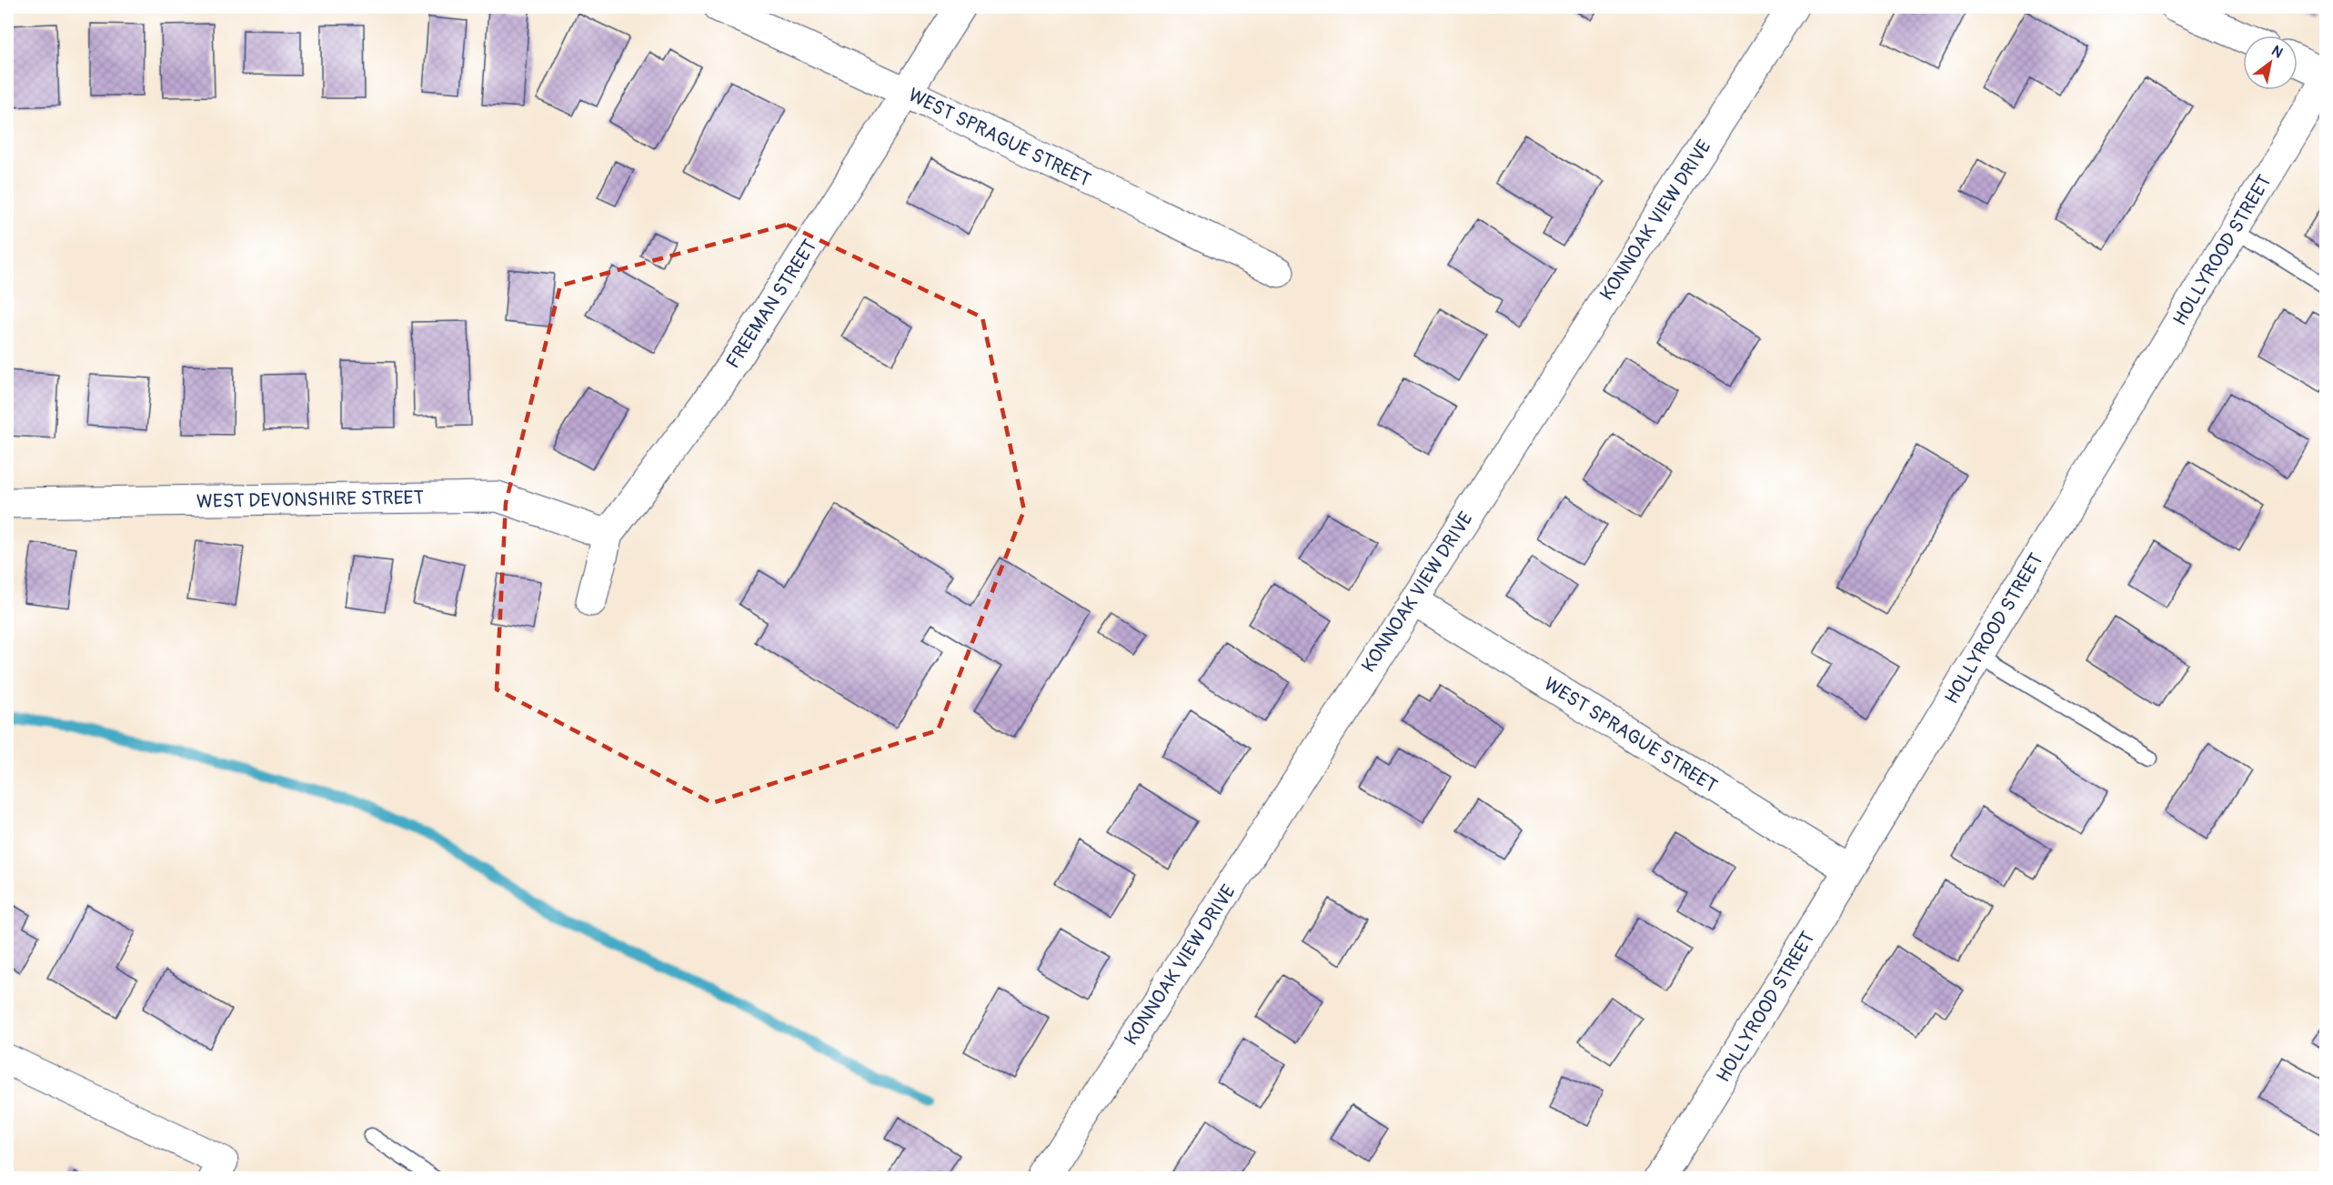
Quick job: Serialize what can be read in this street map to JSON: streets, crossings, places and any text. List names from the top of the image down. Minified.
{"streets":{"street":["WEST SPRAGUE STREET","KONNOAK VIEW DRIVE","HOLLYROOD STREET","FREEMAN STREET","WEST DEVONSHIRE STREET"]},"crossings":[["WEST SPRAGUE STREET","KONNOAK VIEW DRIVE"],["WEST SPRAGUE STREET","HOLLYROOD STREET"],["WEST SPRAGUE STREET","FREEMAN STREET"],["FREEMAN STREET","WEST DEVONSHIRE STREET"]],"north":"top right"}
